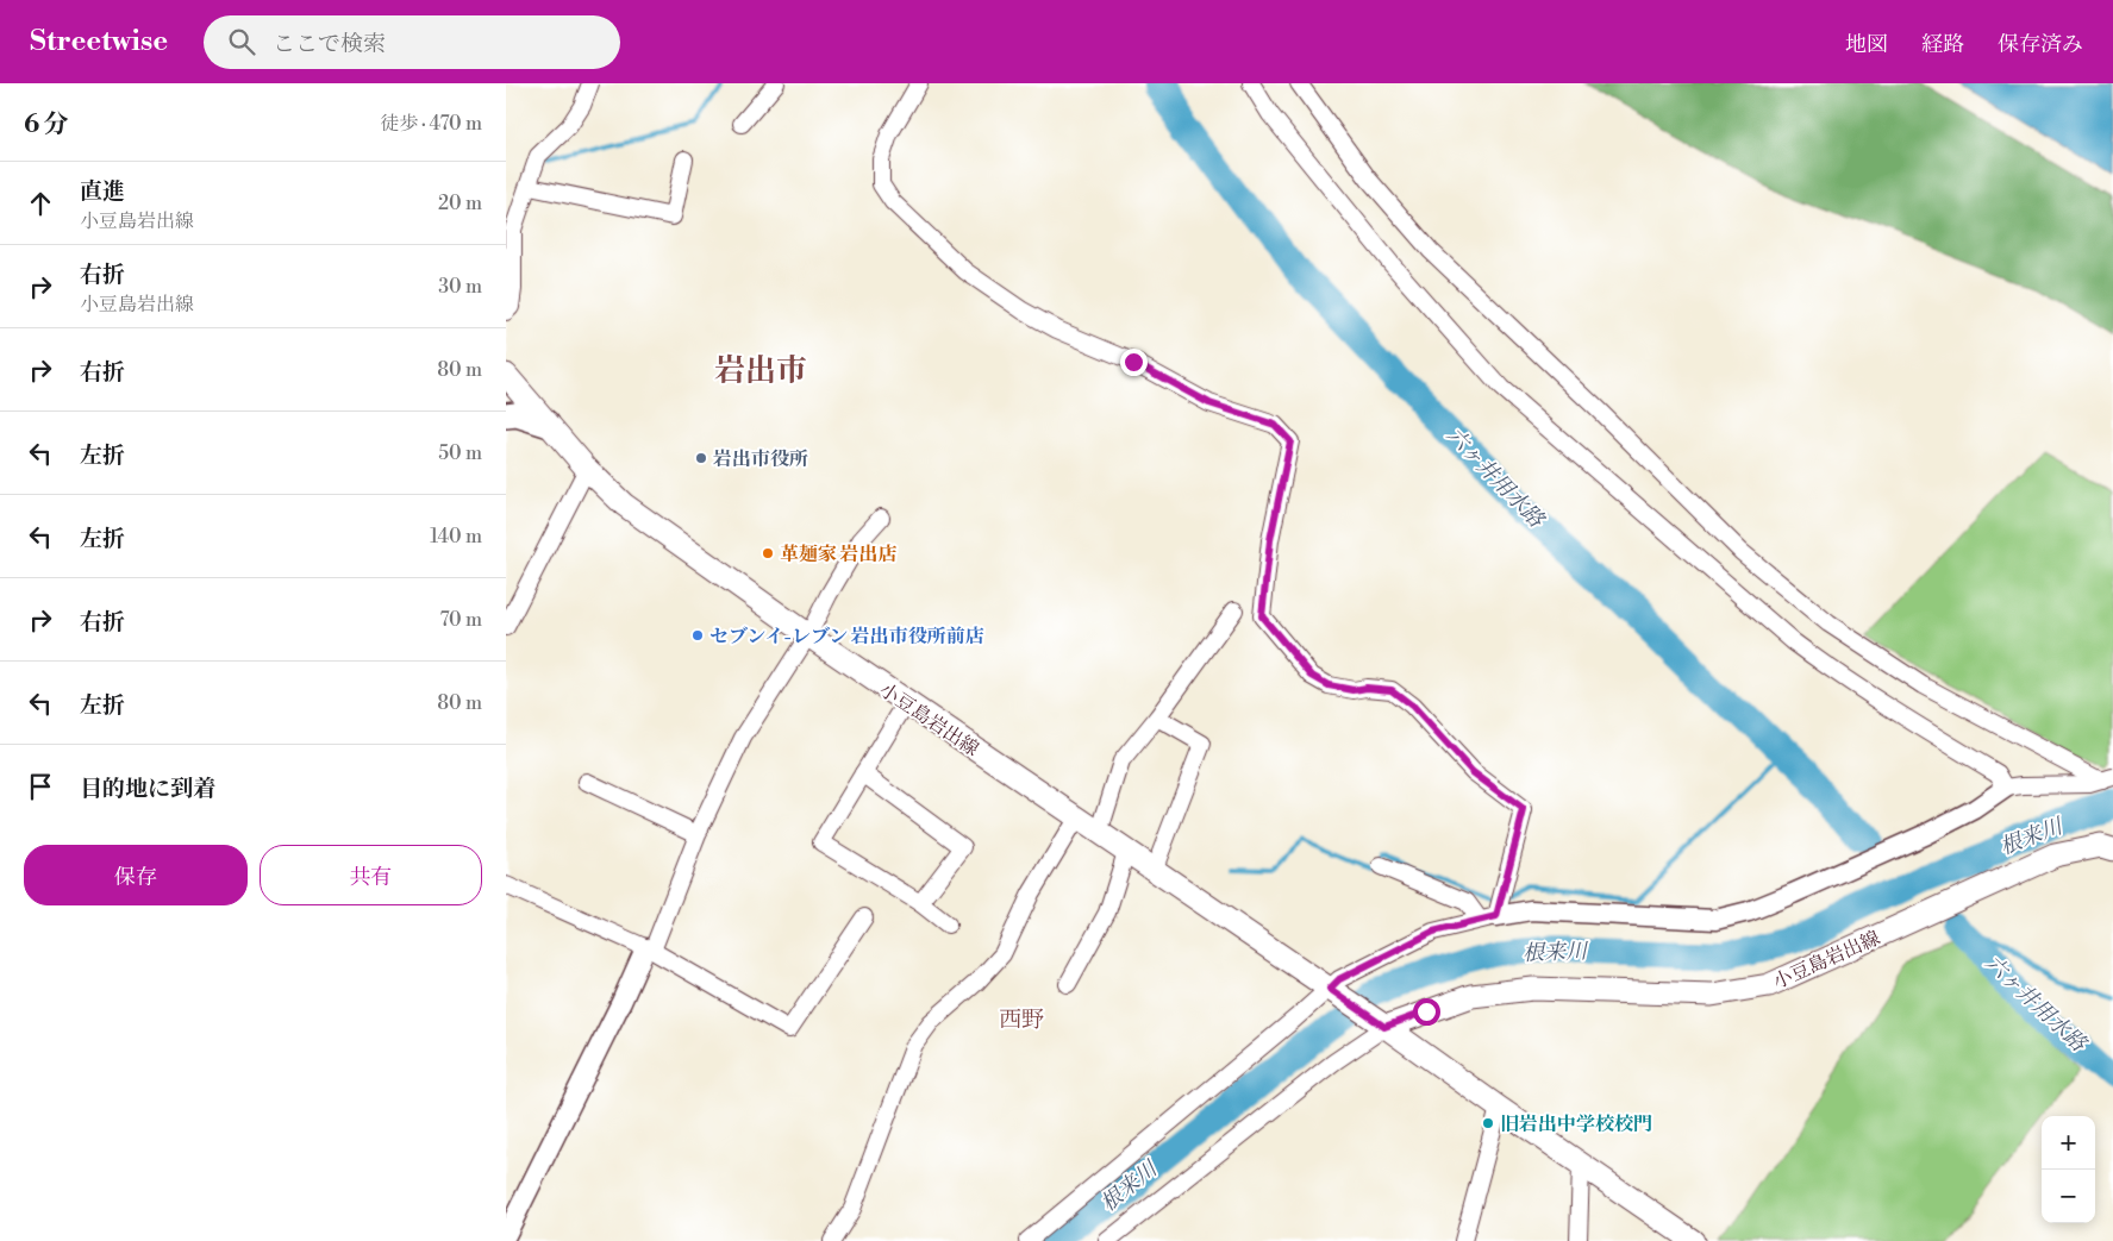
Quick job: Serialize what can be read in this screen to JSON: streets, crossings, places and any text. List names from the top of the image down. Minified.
{"streets":{"main road":["小豆島岩出線"]},"districts":["岩出市","西野"],"water":["六ヶ井用水路","根来川"],"places":["岩出市役所","革麺家 岩出店","セブンイ-レブン 岩出市役所前店","旧岩出中学校校門"],"page":{"header":"Streetwise","search":"ここで検索","nav":["地図","経路","保存済み"],"heading":["6 分","徒歩 · 470 m"],"list":[["直進","小豆島岩出線","20 m"],["右折","小豆島岩出線","30 m"],["右折","80 m"],["左折","50 m"],["左折","140 m"],["右折","70 m"],["左折","80 m"],"目的地に到着"],"buttons":["保存","共有"],"map_buttons":["+","−"]}}
